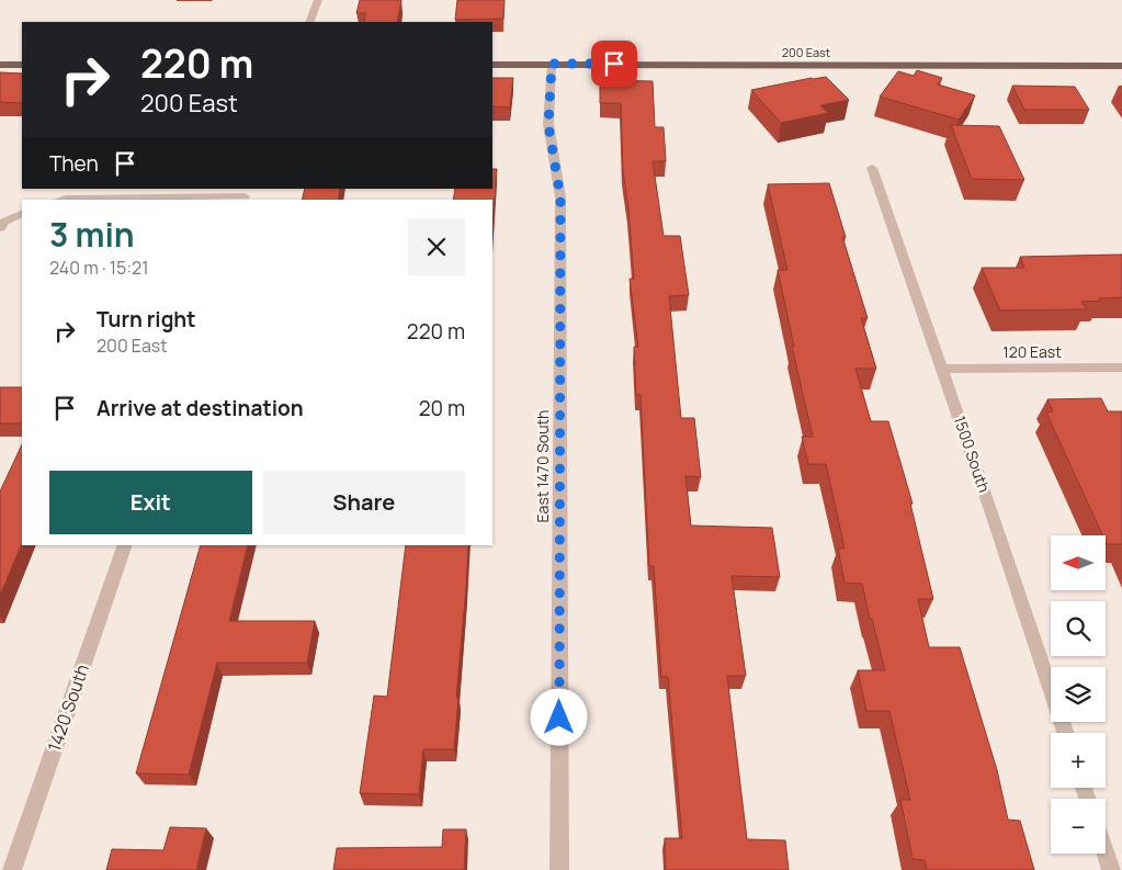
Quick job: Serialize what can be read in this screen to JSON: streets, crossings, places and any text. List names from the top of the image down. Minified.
{"streets":{"main road":["200 East"],"street":["120 East","1500 South","East 1470 South","1420 South"]},"crossings":[["200 East","East 1470 South"],["120 East","1500 South"]],"north":"left","page":{"turn":["220 m","200 East"],"then":"Then","heading":["3 min","240 m · 15:21"],"list":[{"name":"Turn right","note":"200 East","value":"220 m"},{"name":"Arrive at destination","value":"20 m"}],"buttons":["Exit","Share"],"map_buttons":["+","−"]}}
